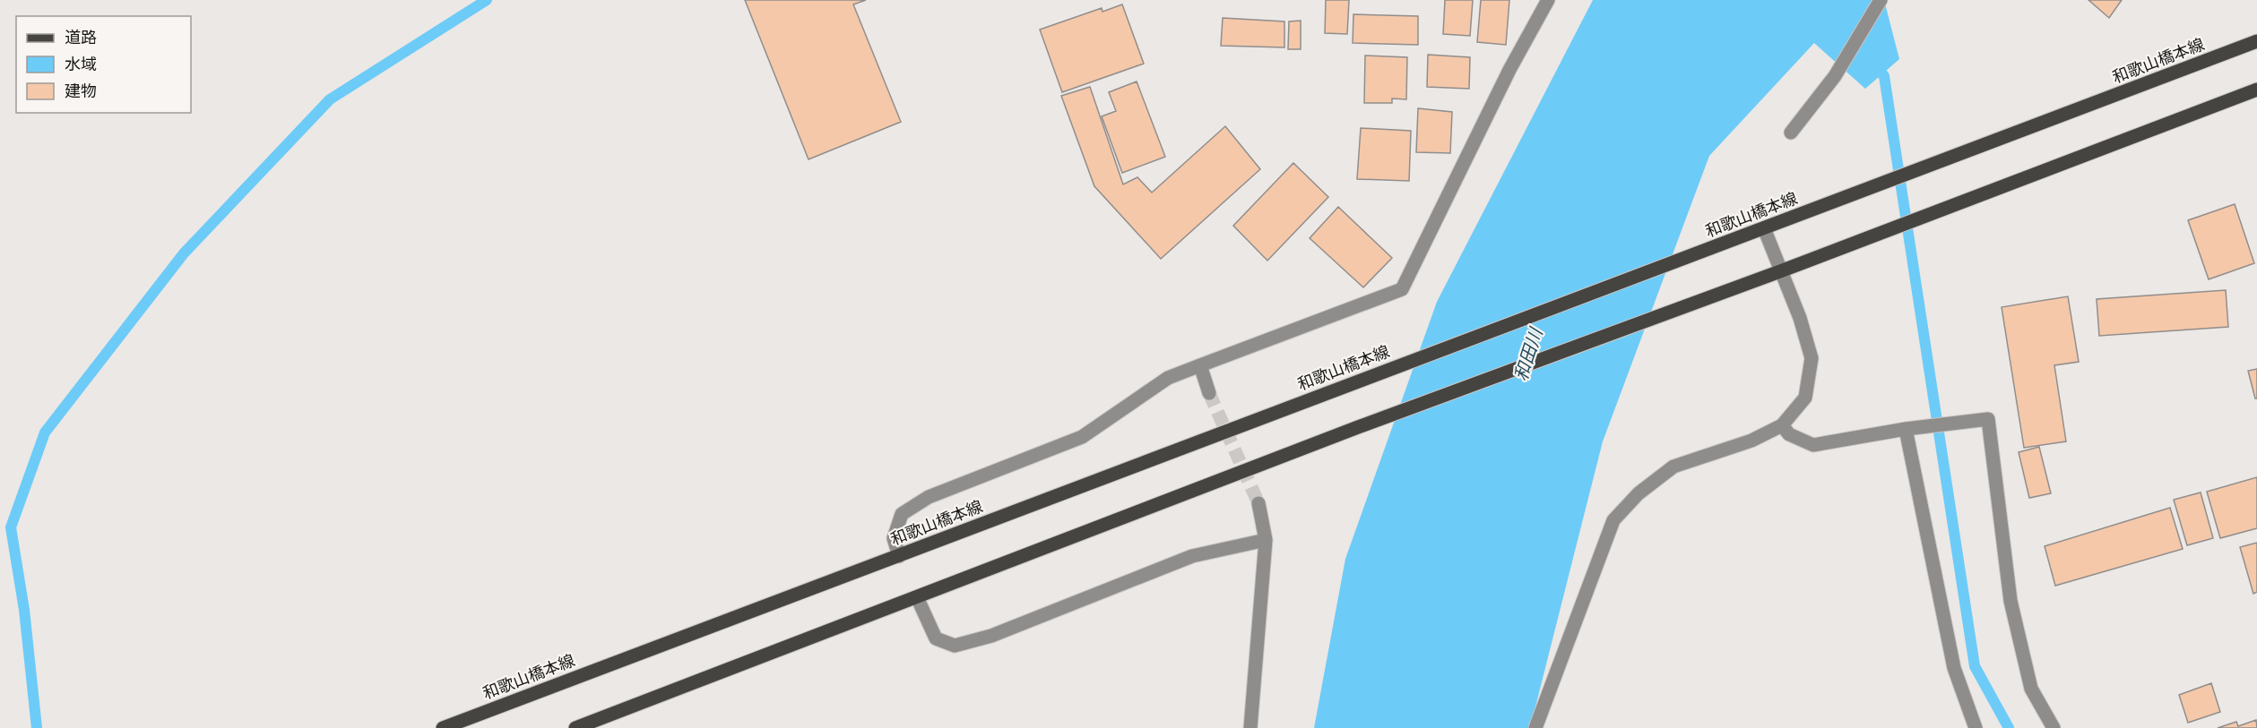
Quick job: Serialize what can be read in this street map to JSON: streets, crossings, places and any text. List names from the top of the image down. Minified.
{"streets":{"main road":["和歌山橋本線"]},"water":["和田川"],"legend":["道路","水域","建物"]}
